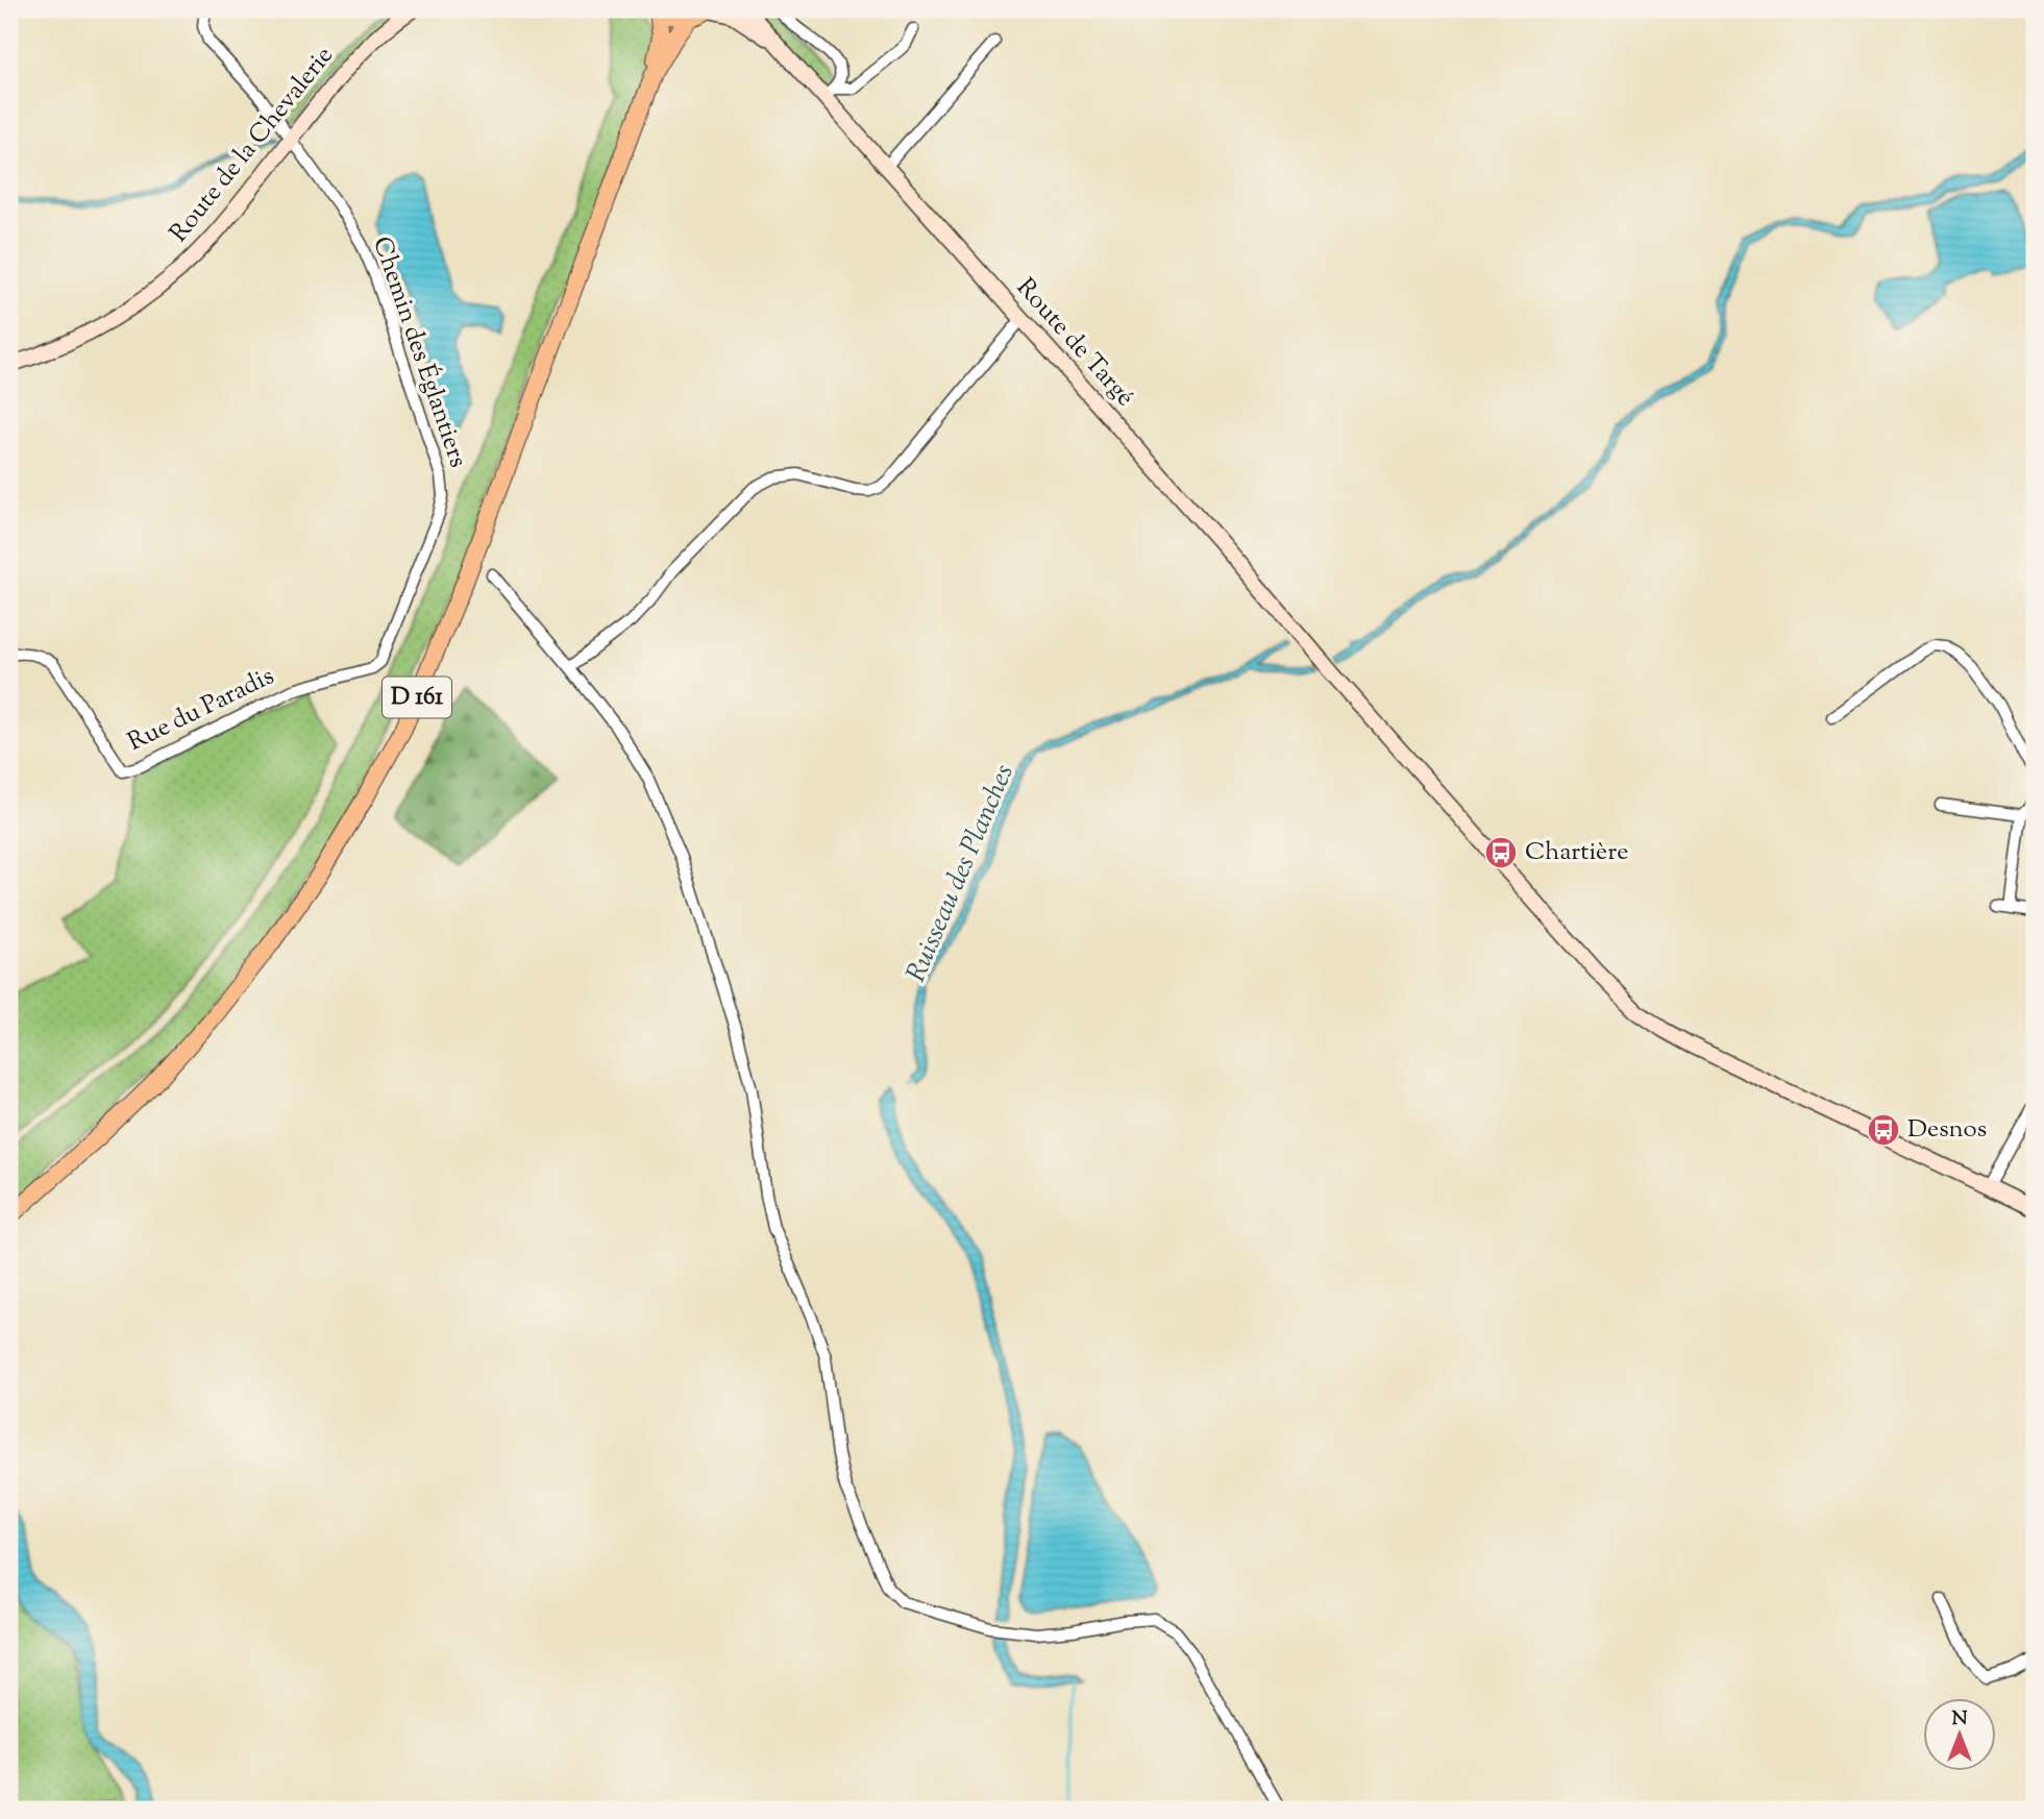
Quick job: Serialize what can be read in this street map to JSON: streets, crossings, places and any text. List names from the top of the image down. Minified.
{"streets":{"main road":["D 161"],"street":["Route de la Chevalerie","Route de Targé","Chemin des Églantiers","Rue du Paradis"]},"crossings":[["Route de la Chevalerie","Chemin des Églantiers"],["Chemin des Églantiers","Rue du Paradis"]],"water":["Ruisseau des Planches"],"places":{"bus stop":["Chartière","Desnos"]},"north":"top"}
